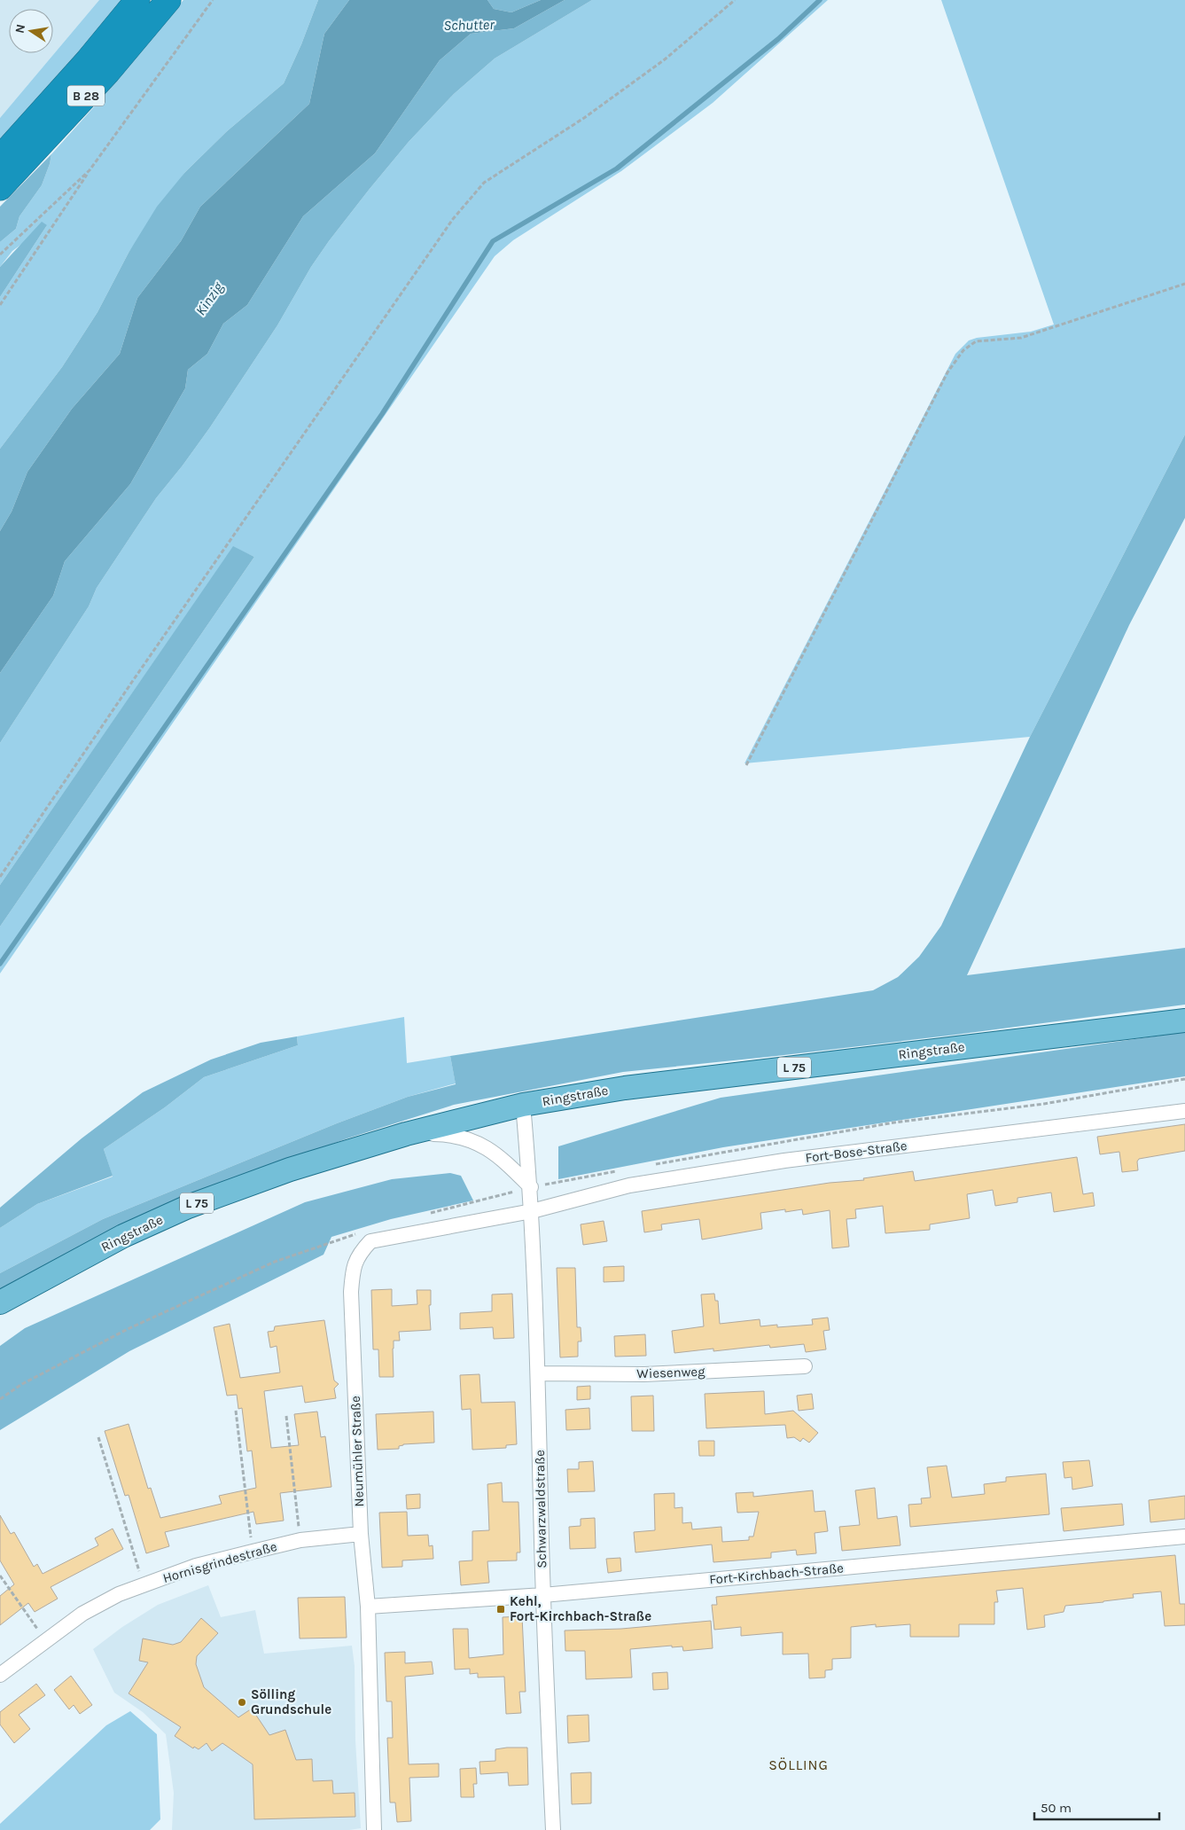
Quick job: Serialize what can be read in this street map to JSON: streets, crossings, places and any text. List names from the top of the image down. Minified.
{"streets":{"highway":["B 28"],"main road":["Ringstraße","L 75"],"street":["Fort-Bose-Straße","Wiesenweg","Neumühler Straße","Schwarzwaldstraße","Hornisgrindestraße","Fort-Kirchbach-Straße"]},"crossings":[["Ringstraße","Schwarzwaldstraße"],["Fort-Bose-Straße","Neumühler Straße"],["Fort-Bose-Straße","Schwarzwaldstraße"],["Wiesenweg","Schwarzwaldstraße"],["Neumühler Straße","Schwarzwaldstraße"],["Neumühler Straße","Hornisgrindestraße"],["Neumühler Straße","Fort-Kirchbach-Straße"],["Schwarzwaldstraße","Fort-Kirchbach-Straße"]],"districts":["SÖLLING"],"water":["Schutter","Kinzig"],"places":{"transit":["Kehl, Fort-Kirchbach-Straße"],"other":["Sölling Grundschule"]},"scale_bar":"50 m","north":"left"}
